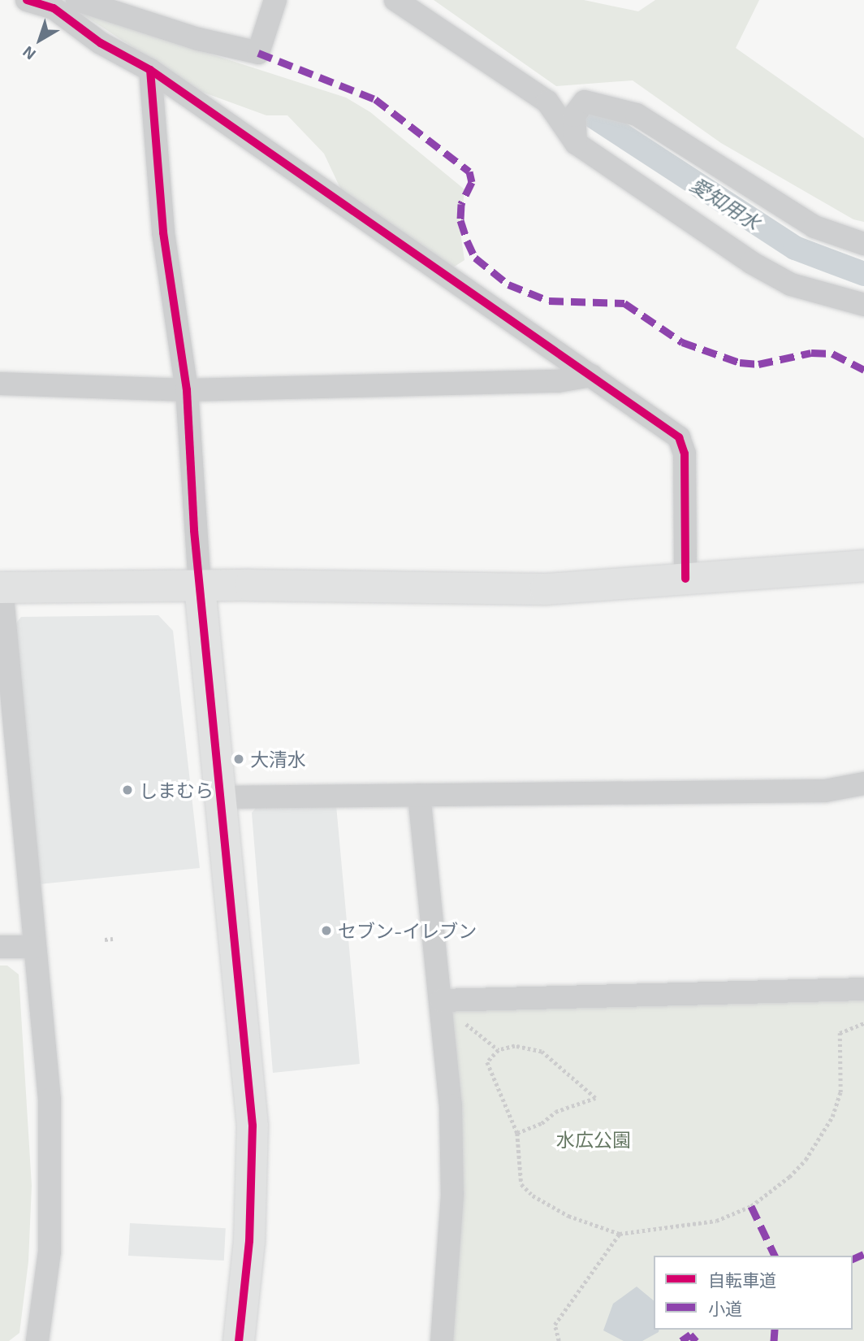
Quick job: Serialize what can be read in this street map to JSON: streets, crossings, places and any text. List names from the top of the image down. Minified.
{"water":["愛知用水"],"parks":["水広公園"],"places":["大清水","しまむら","セブン-イレブン"],"legend":["自転車道","小道"],"north":"bottom left"}
